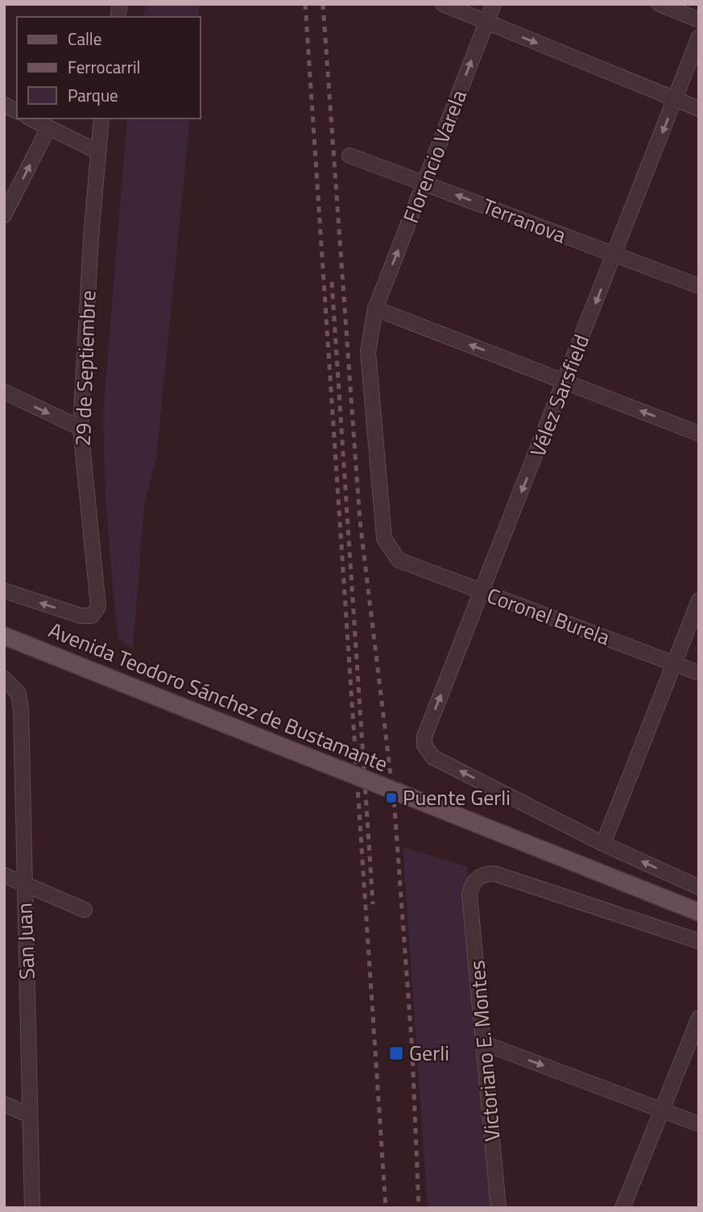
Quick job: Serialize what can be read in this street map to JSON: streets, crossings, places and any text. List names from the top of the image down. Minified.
{"streets":{"main road":["Avenida Teodoro Sánchez de Bustamante"],"street":["Florencio Varela","Terranova","29 de Septiembre","Vélez Sarsfield","Coronel Burela","San Juan","Victoriano E. Montes"]},"crossings":[["Florencio Varela","Terranova"],["Florencio Varela","Coronel Burela"],["Terranova","Vélez Sarsfield"],["Vélez Sarsfield","Coronel Burela"]],"one_way":["Florencio Varela","Terranova"],"places":{"transit":["Puente Gerli","Gerli"]},"legend":["Calle","Ferrocarril","Parque"]}
